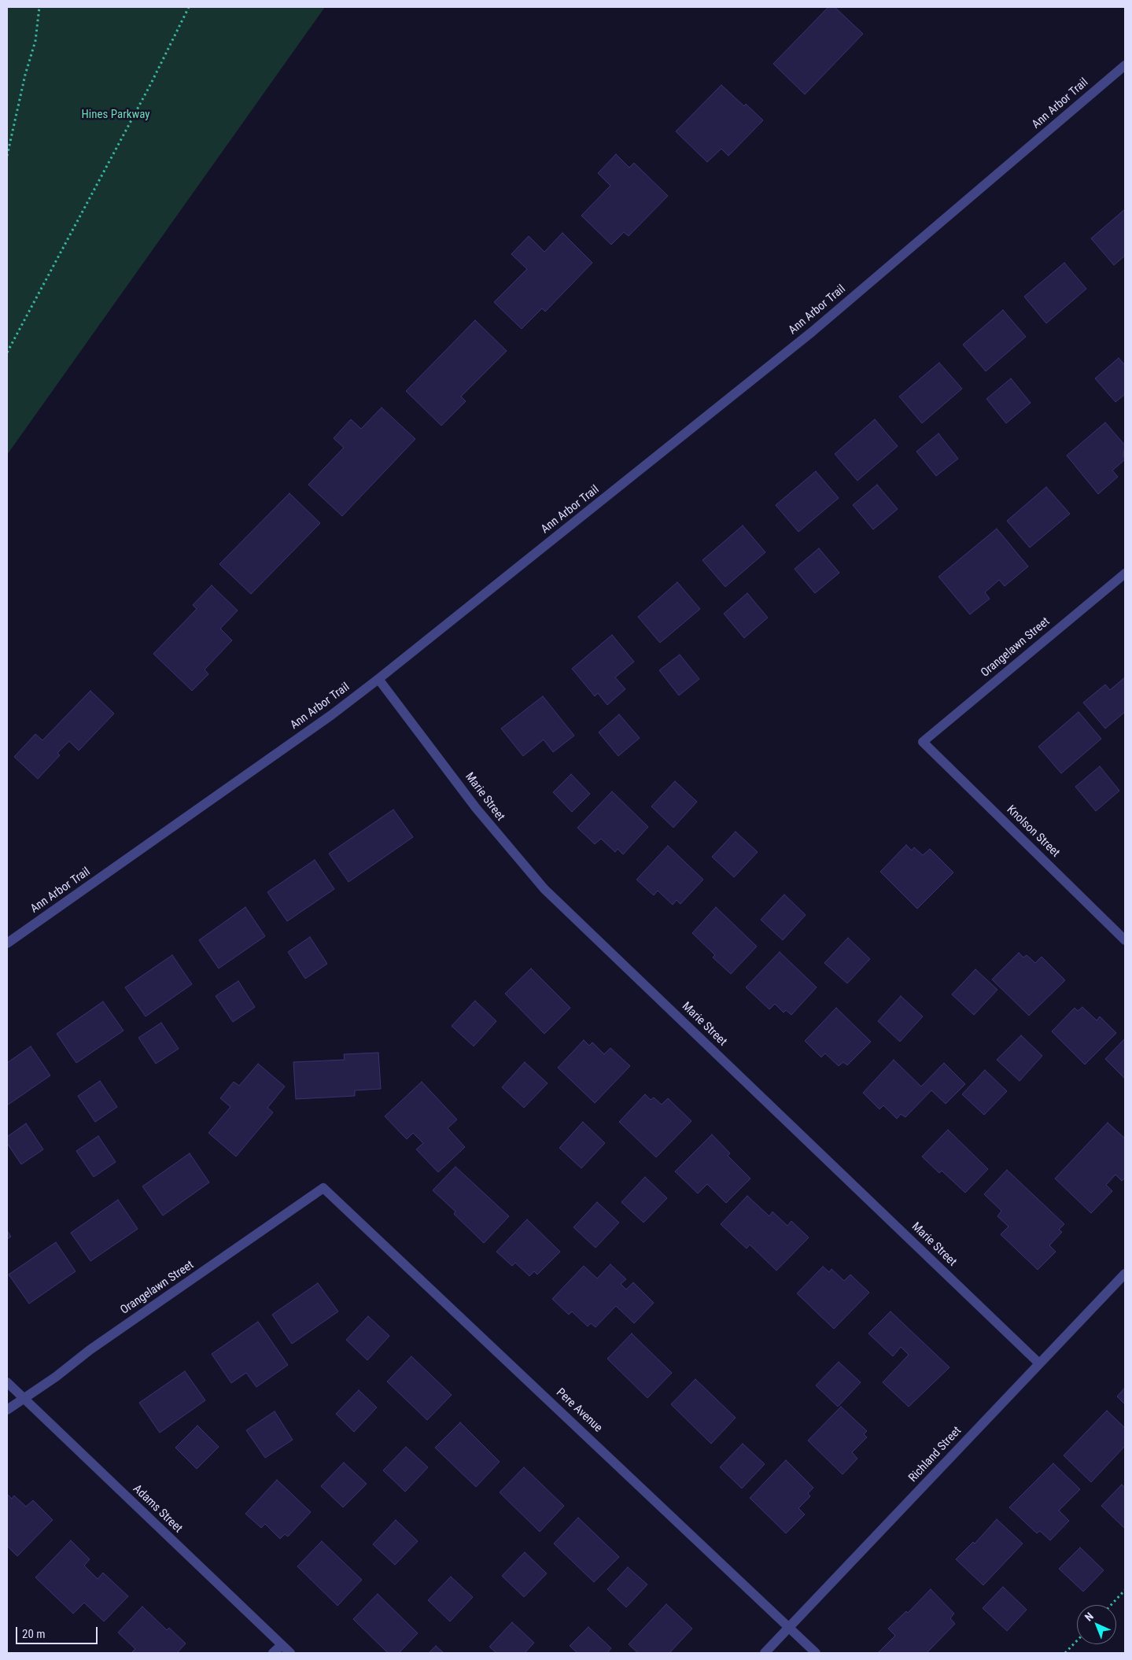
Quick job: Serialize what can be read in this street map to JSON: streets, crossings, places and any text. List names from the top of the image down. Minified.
{"streets":{"street":["Ann Arbor Trail","Orangelawn Street","Marie Street","Knolson Street","Pere Avenue","Richland Street","Adams Street"]},"crossings":[["Ann Arbor Trail","Marie Street"],["Orangelawn Street","Knolson Street"],["Orangelawn Street","Pere Avenue"],["Orangelawn Street","Adams Street"],["Marie Street","Richland Street"],["Pere Avenue","Richland Street"]],"parks":["Hines Parkway"],"scale_bar":"20 m","north":"top left"}
